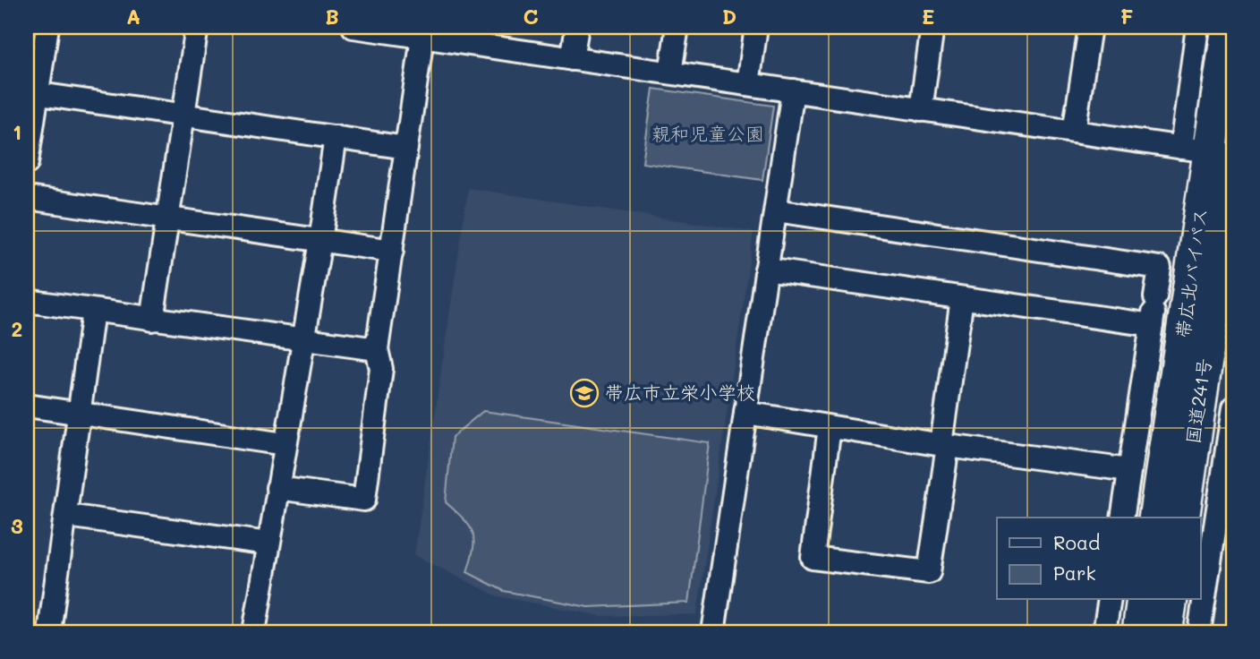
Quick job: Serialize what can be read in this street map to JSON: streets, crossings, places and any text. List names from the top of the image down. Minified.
{"streets":{"highway":["帯広北バイパス","国道241号"]},"crossings":[["帯広北バイパス","国道241号"]],"parks":["親和児童公園"],"places":{"school or university":["帯広市立栄小学校"]},"legend":["Road","Park"],"grid":{"columns":["A","B","C","D","E","F"],"rows":["1","2","3"]}}
